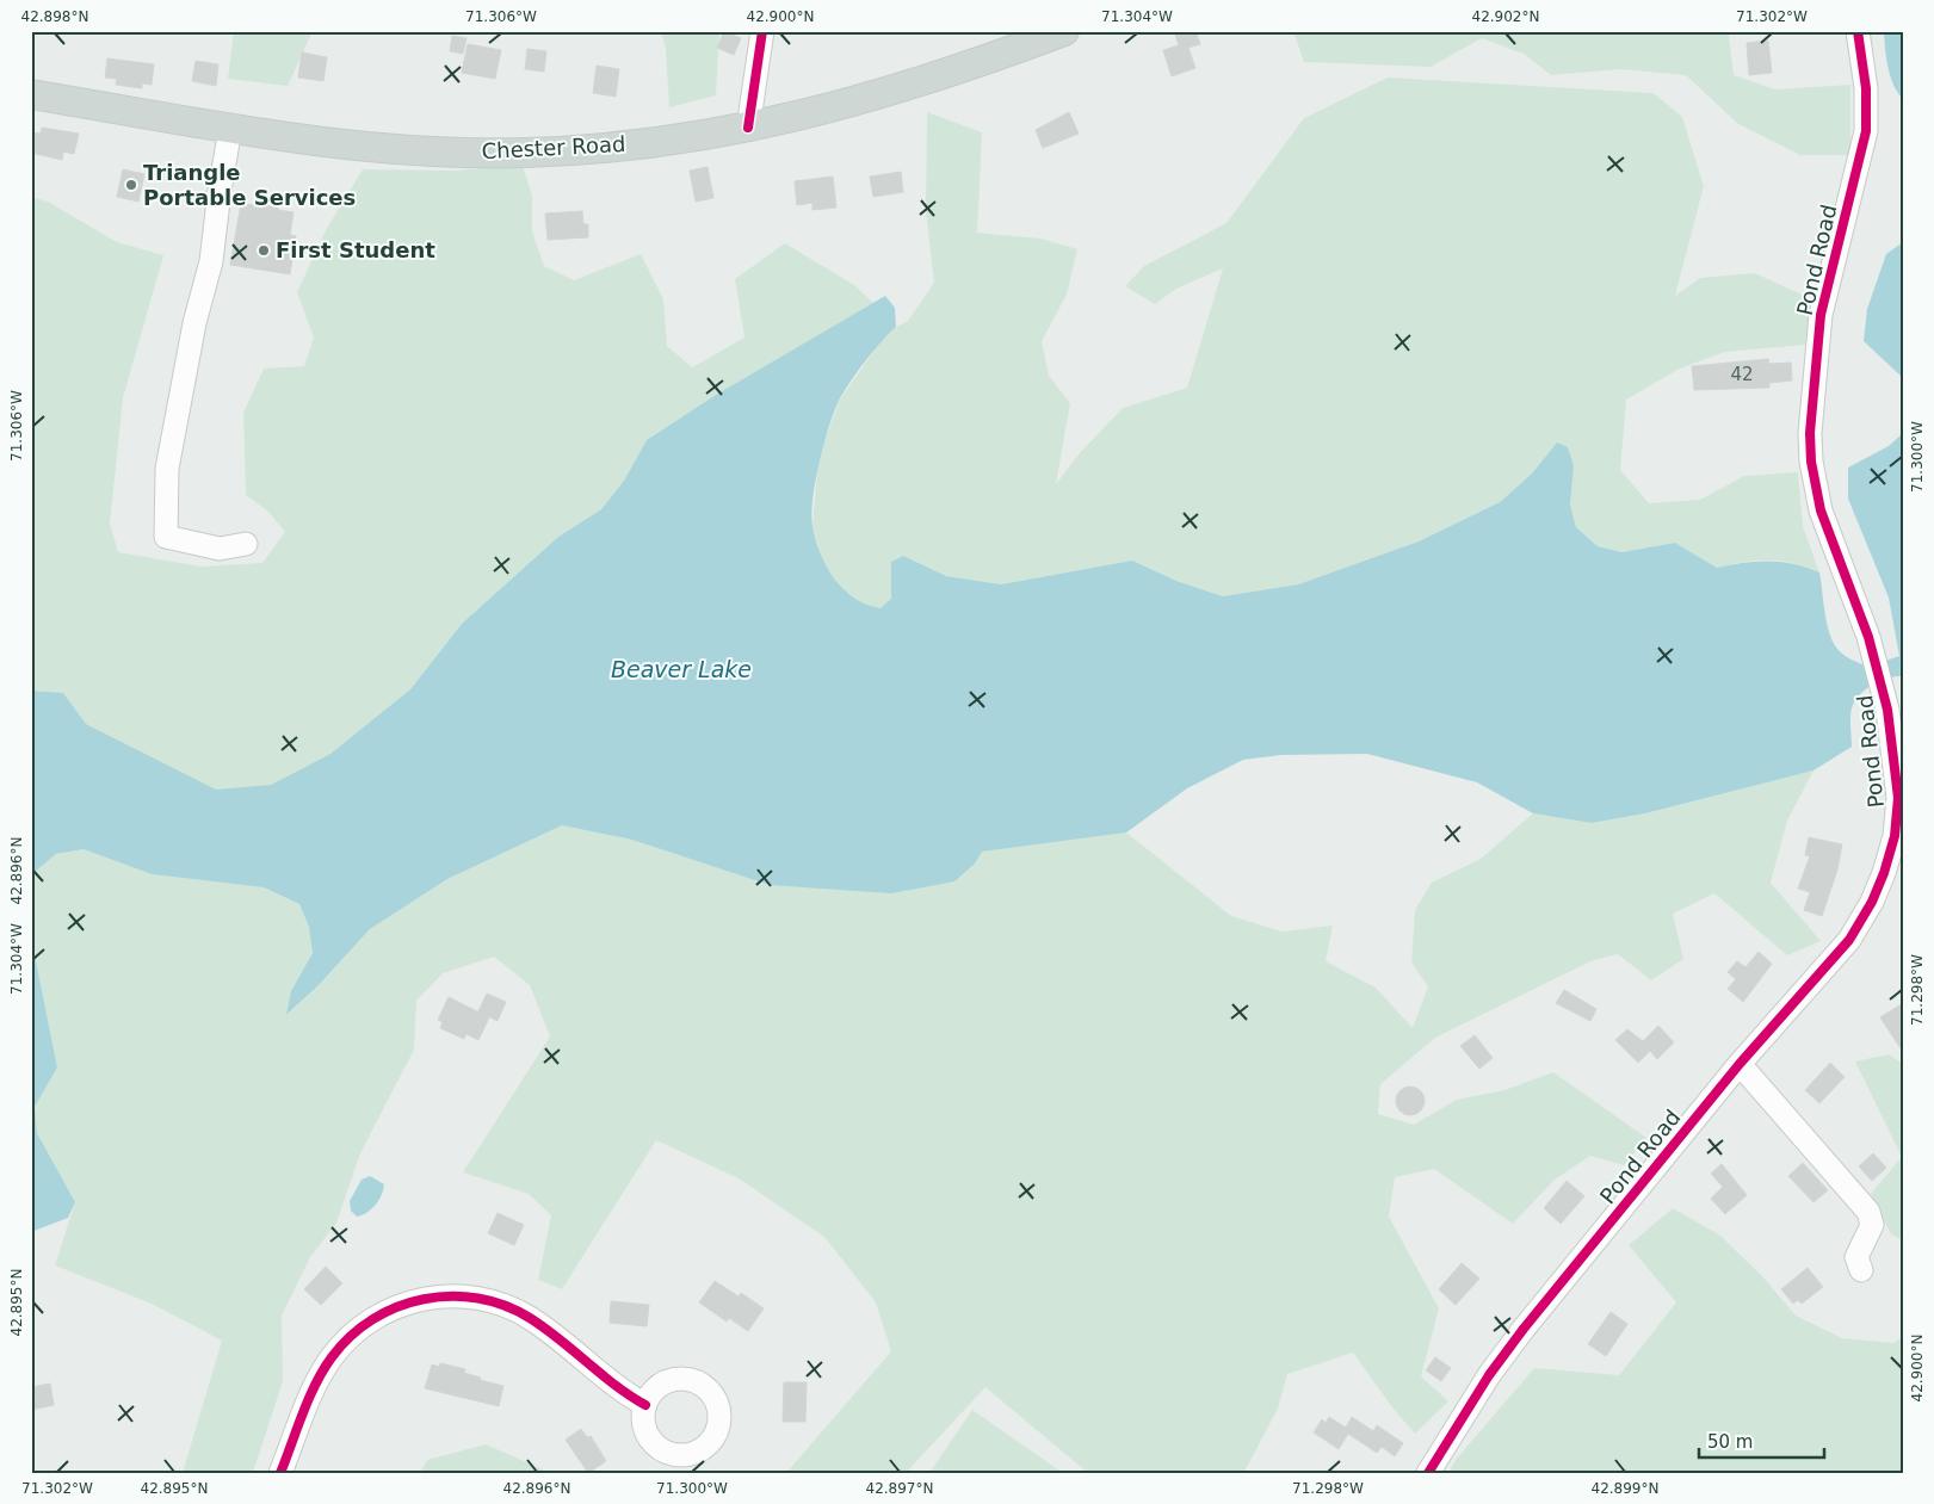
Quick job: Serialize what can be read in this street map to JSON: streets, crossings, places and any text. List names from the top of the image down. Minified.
{"streets":{"main road":["Chester Road"],"street":["Pond Road"]},"water":["Beaver Lake"],"places":["Triangle Portable Services","First Student"],"house_numbers":["42"],"scale_bar":"50 m","coordinates":["42.898°N","71.306°W","42.900°N","71.304°W","42.902°N","71.302°W","71.300°W","42.896°N","71.298°W","42.895°N","42.897°N","42.899°N"]}
